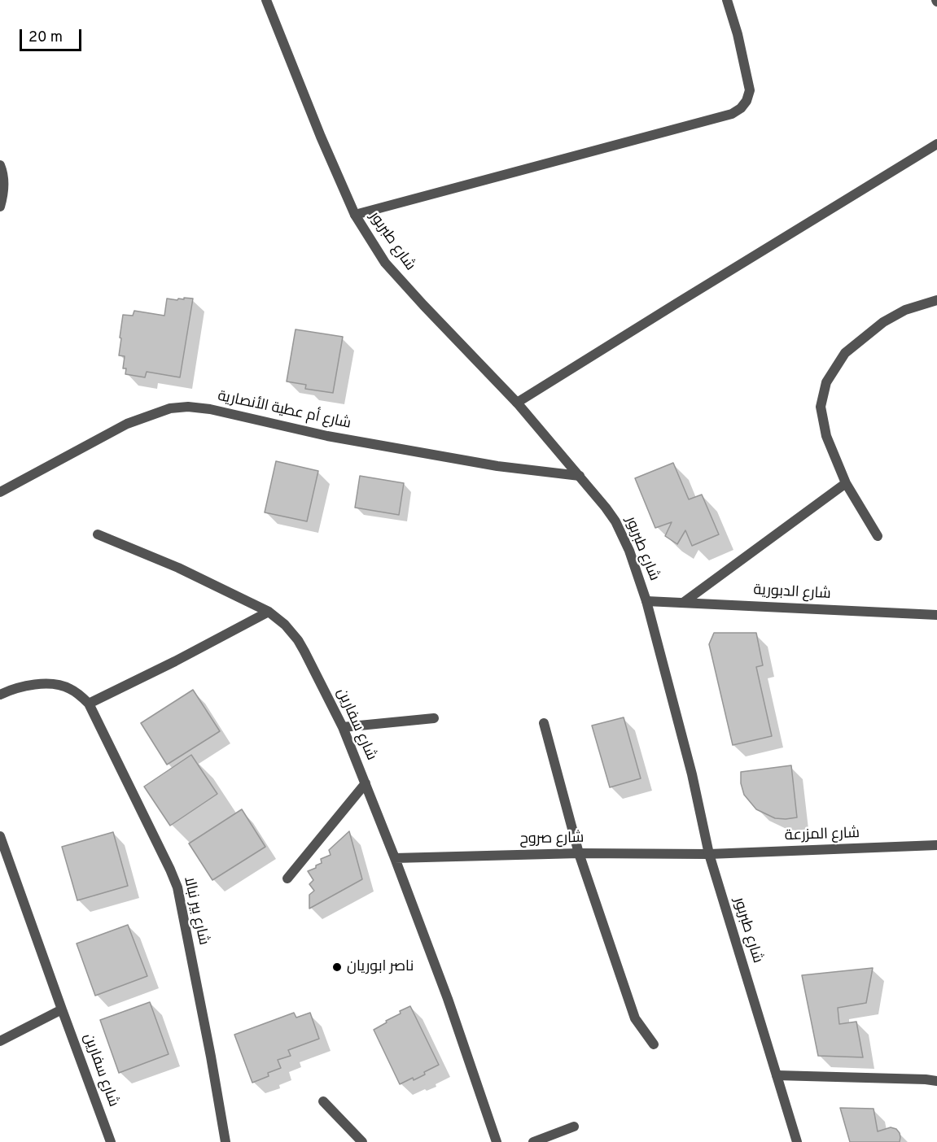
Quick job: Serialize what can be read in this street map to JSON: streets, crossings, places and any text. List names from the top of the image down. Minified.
{"streets":{"street":["شارع طبربور","شارع أم عطية الأنصارية","شارع الدبورية","شارع سفارين","شارع المزرعة","شارع صروح","شارع بير نبالا"]},"crossings":[["شارع طبربور","شارع أم عطية الأنصارية"],["شارع طبربور","شارع الدبورية"],["شارع طبربور","شارع المزرعة"],["شارع طبربور","شارع صروح"],["شارع سفارين","شارع صروح"],["شارع المزرعة","شارع صروح"]],"places":["ناصر ابوريان"],"scale_bar":"20 m"}
